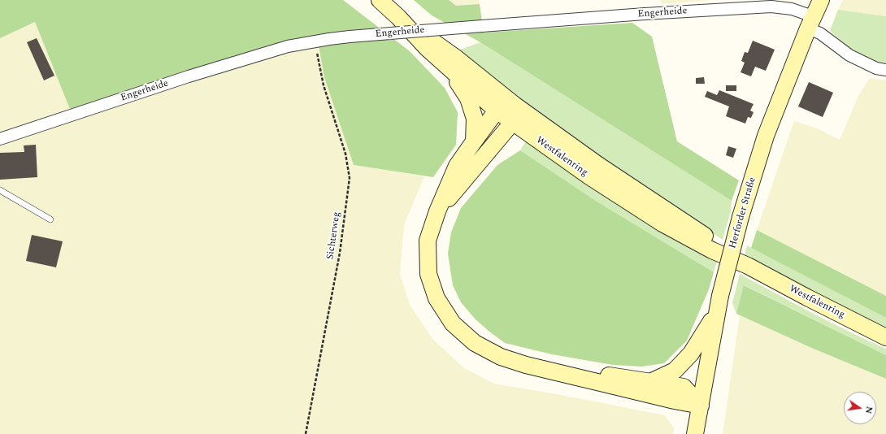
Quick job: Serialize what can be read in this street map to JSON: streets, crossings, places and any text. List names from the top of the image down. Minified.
{"streets":{"main road":["Westfalenring","Herforder Straße"],"street":["Engerheide"],"path":["Sichterweg"]},"crossings":[["Engerheide","Herforder Straße"],["Engerheide","Sichterweg"]],"north":"right"}
